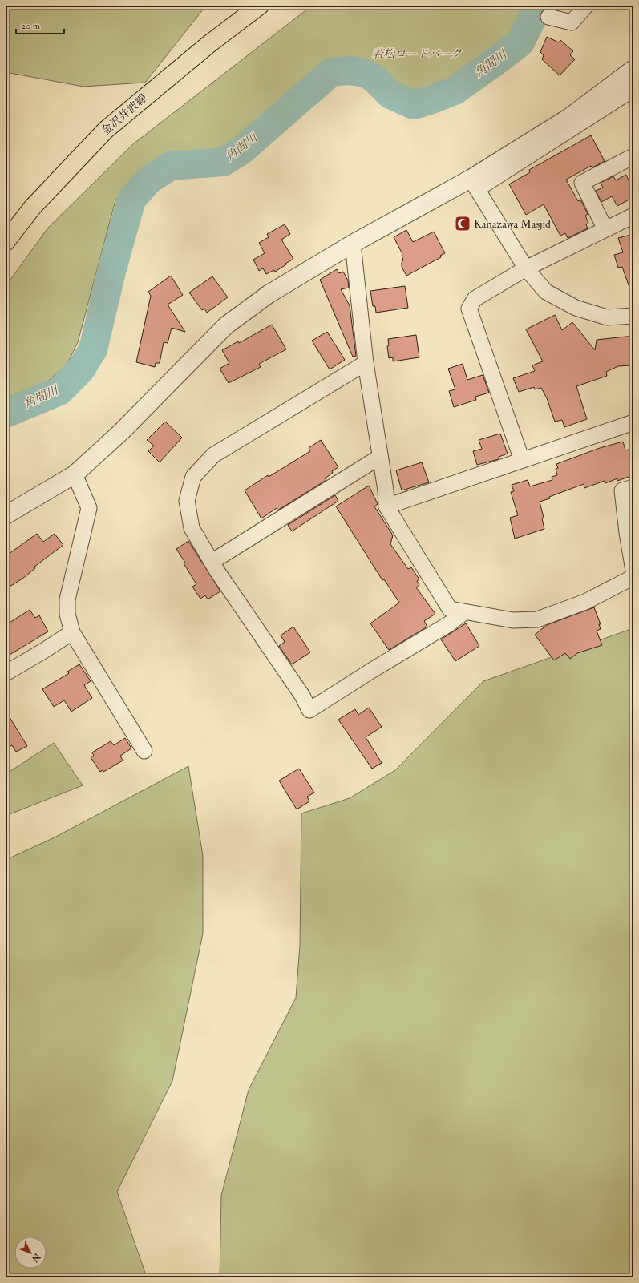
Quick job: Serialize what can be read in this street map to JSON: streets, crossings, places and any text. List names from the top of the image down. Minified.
{"streets":{"main road":["金沢井波線"]},"water":["角間川"],"parks":["若松ロードパーク"],"places":{"mosque":["Kanazawa Masjid"]},"scale_bar":"20 m","north":"bottom right"}
